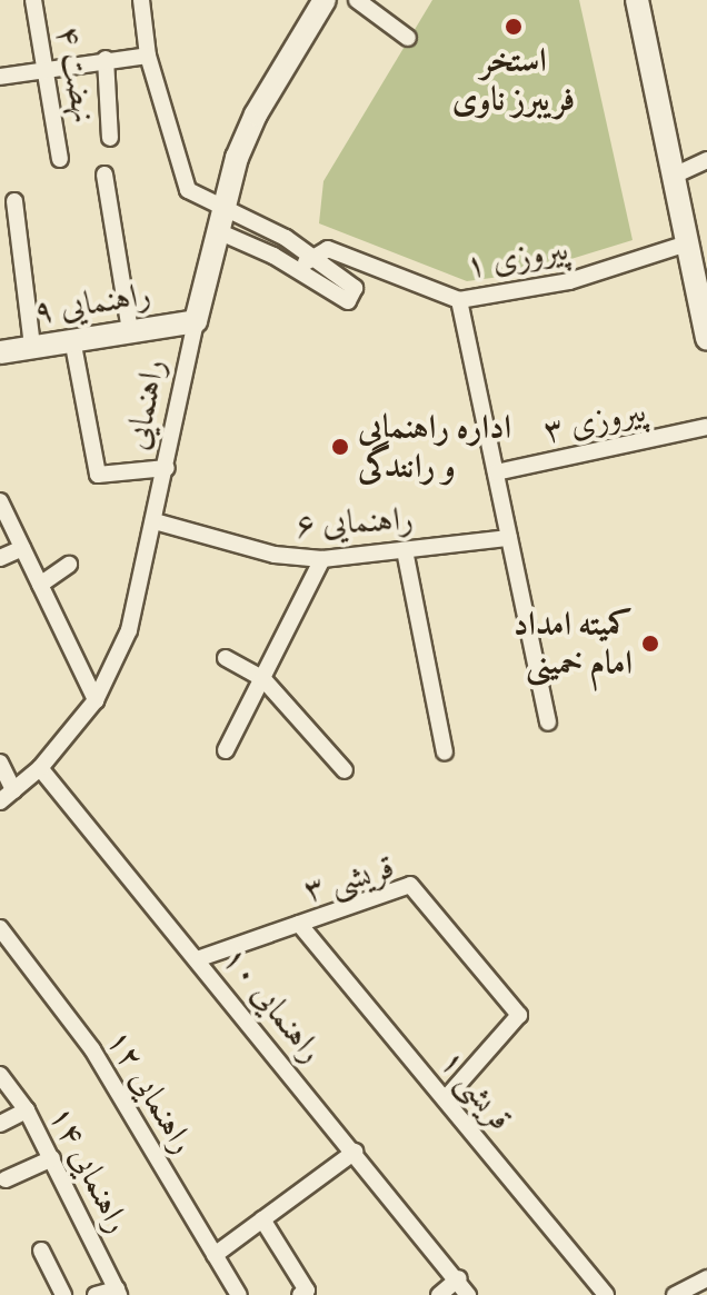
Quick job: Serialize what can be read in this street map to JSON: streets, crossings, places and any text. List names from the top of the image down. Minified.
{"streets":{"street":["نهضت ۴","پیروزی ۱","راهنمایی ۹","راهنمایی","پیروزی ۳","راهنمایی ۶","قریشی ۳","راهنمایی ۱۰","قریشی ۱","راهنمایی ۱۲","راهنمایی ۱۴"]},"crossings":[["راهنمایی ۹","راهنمایی"],["راهنمایی","راهنمایی ۶"],["راهنمایی","راهنمایی ۱۰"],["قریشی ۳","راهنمایی ۱۰"],["قریشی ۳","قریشی ۱"]],"places":["استخر فریبرز ناوی","اداره راهنمایی و رانندگی","کمیته امداد امام خمینی"]}
